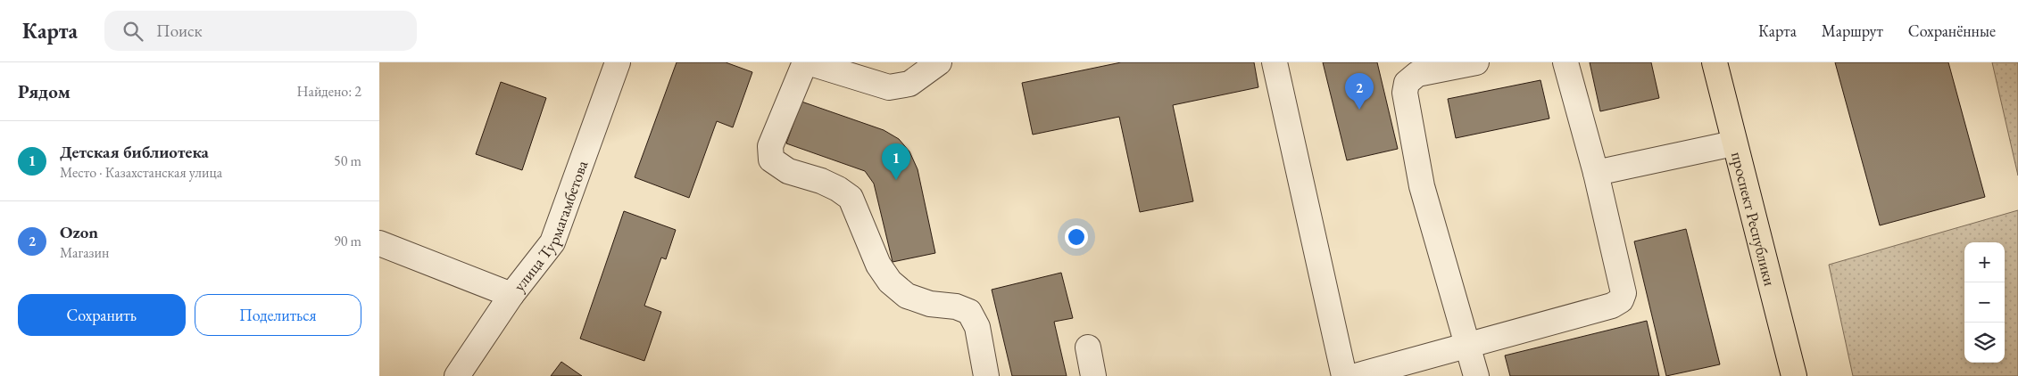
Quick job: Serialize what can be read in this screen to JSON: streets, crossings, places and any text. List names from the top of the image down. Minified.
{"streets":{"main road":["проспект Республики"],"street":["улица Турмагамбетова"]},"page":{"header":"Карта","search":"Поиск","nav":["Карта","Маршрут","Сохранённые"],"heading":["Рядом","Найдено: 2"],"pins":["2","1"],"list":[{"mark":"1","name":"Детская библиотека","note":"Место · Казахстанская улица","value":"50 m"},{"mark":"2","name":"Ozon","note":"Магазин","value":"90 m"}],"map_buttons":["+","−"],"buttons":["Сохранить","Поделиться"]}}
